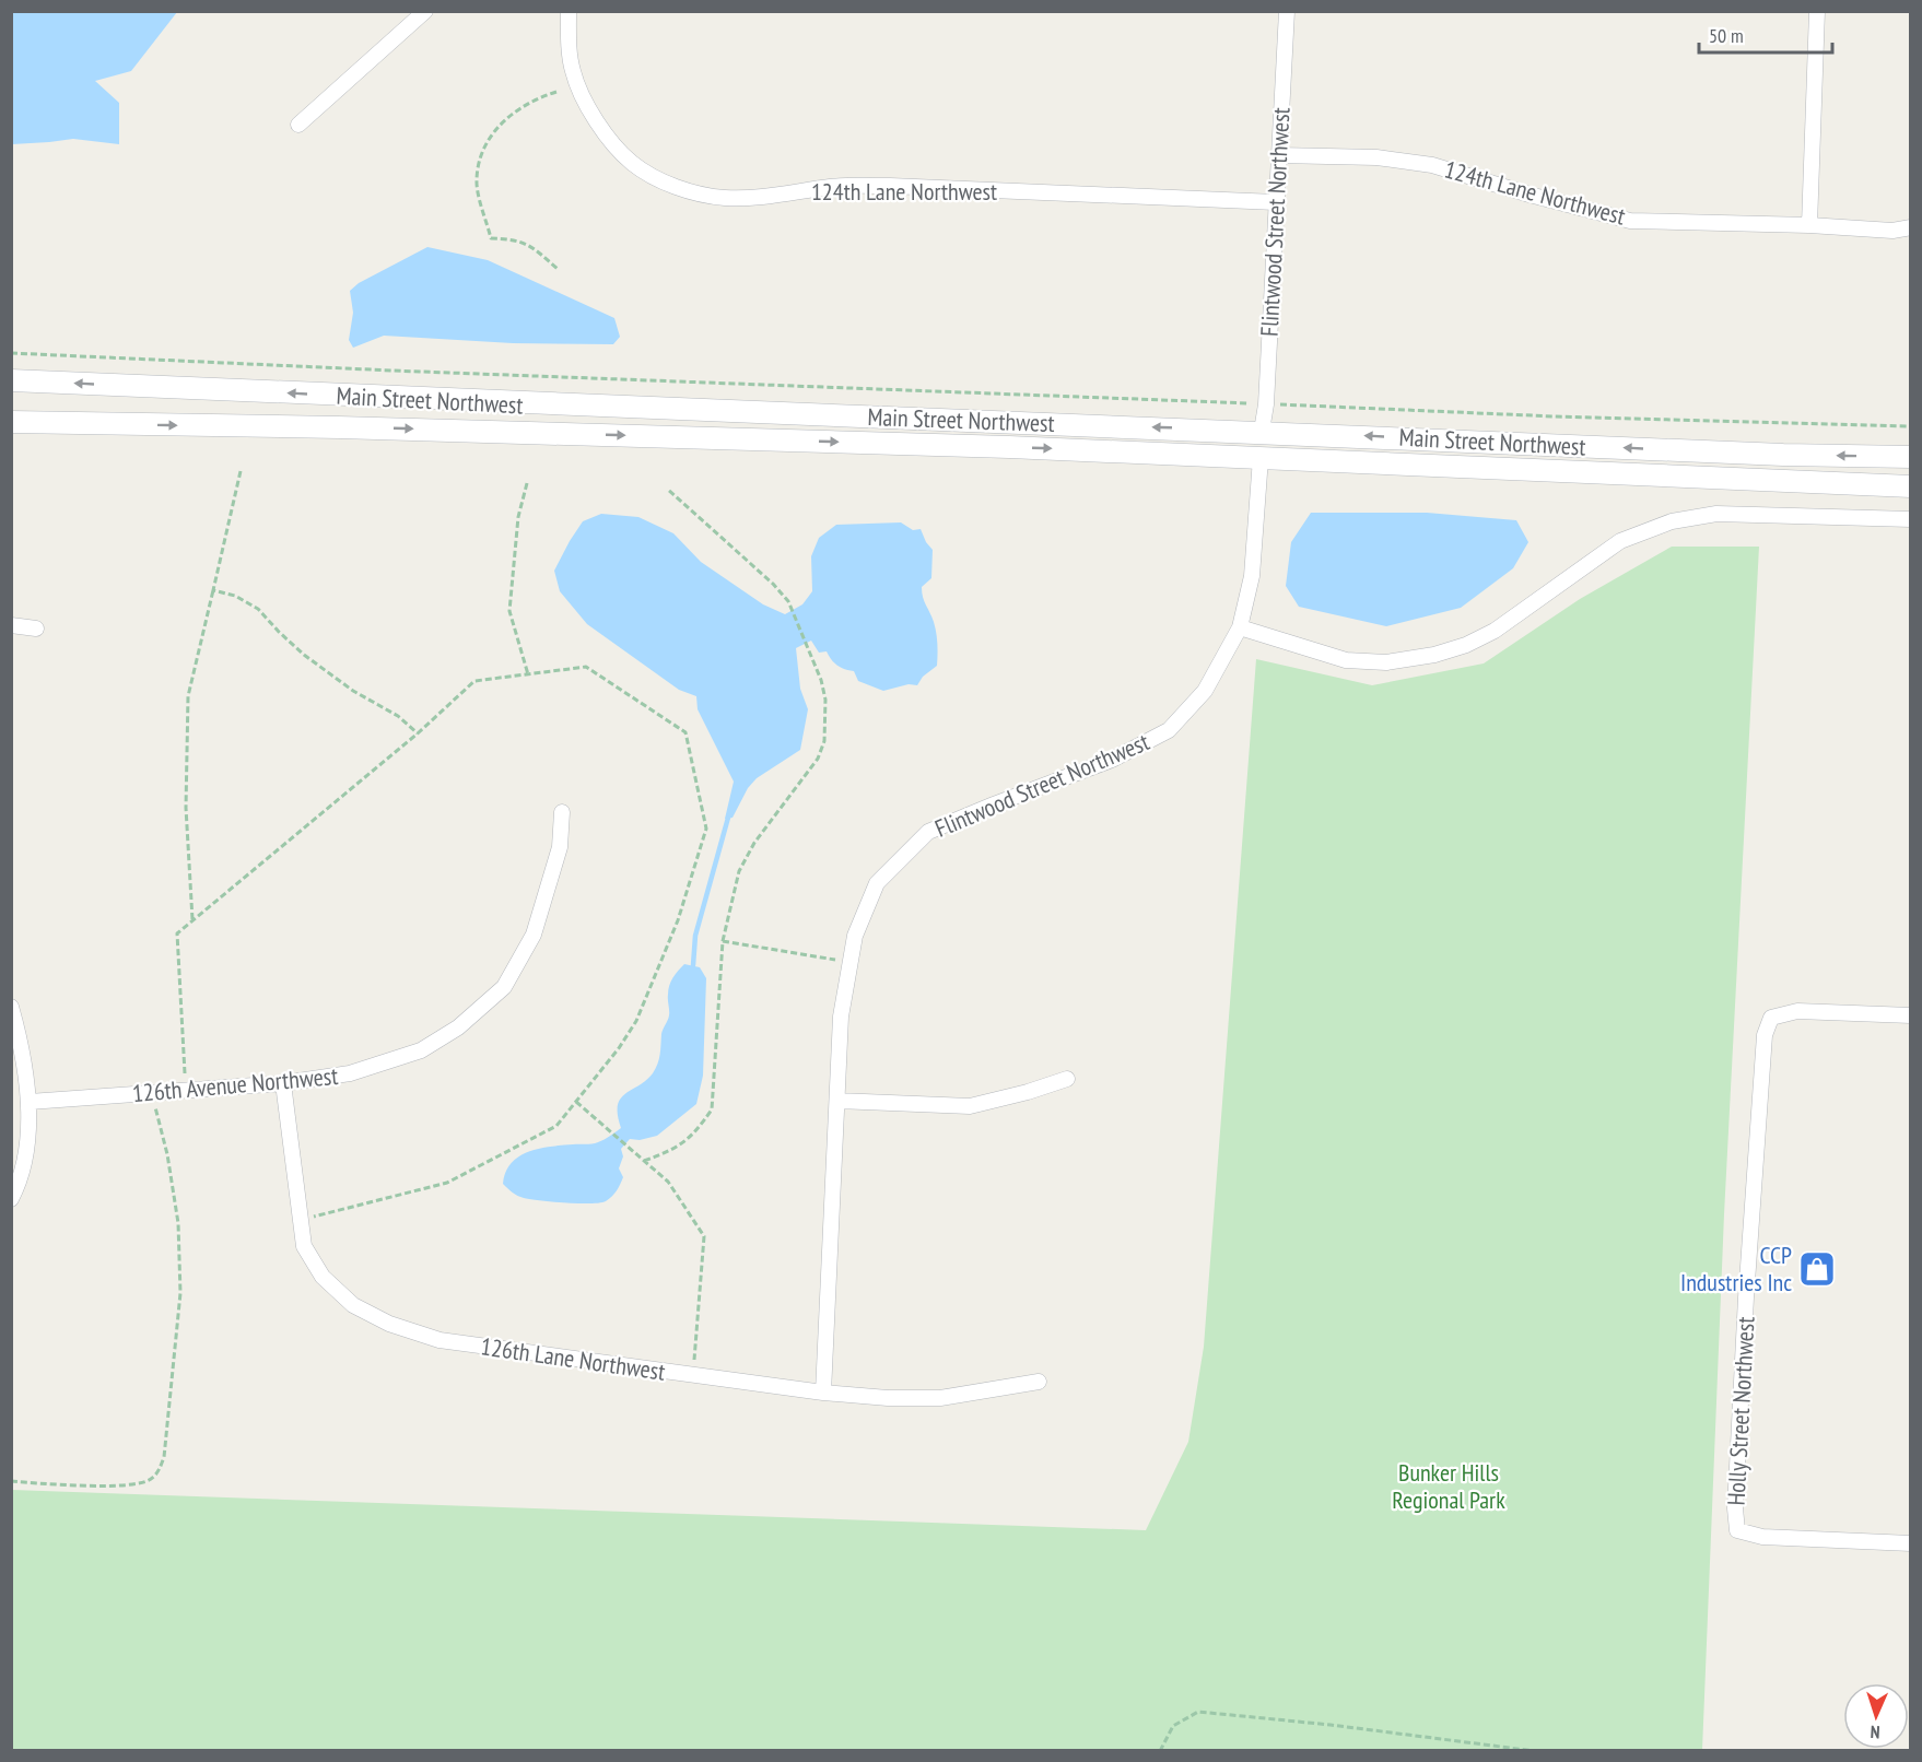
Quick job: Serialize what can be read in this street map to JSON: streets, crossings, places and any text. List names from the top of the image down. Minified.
{"streets":{"main road":["Main Street Northwest"],"street":["124th Lane Northwest","Flintwood Street Northwest","126th Avenue Northwest","126th Lane Northwest","Holly Street Northwest"]},"crossings":[["124th Lane Northwest","Flintwood Street Northwest"],["Flintwood Street Northwest","Main Street Northwest"],["Flintwood Street Northwest","126th Lane Northwest"],["126th Avenue Northwest","126th Lane Northwest"]],"parks":["Bunker Hills Regional Park"],"places":{"shop":["CCP Industries Inc"]},"scale_bar":"50 m","north":"bottom"}
